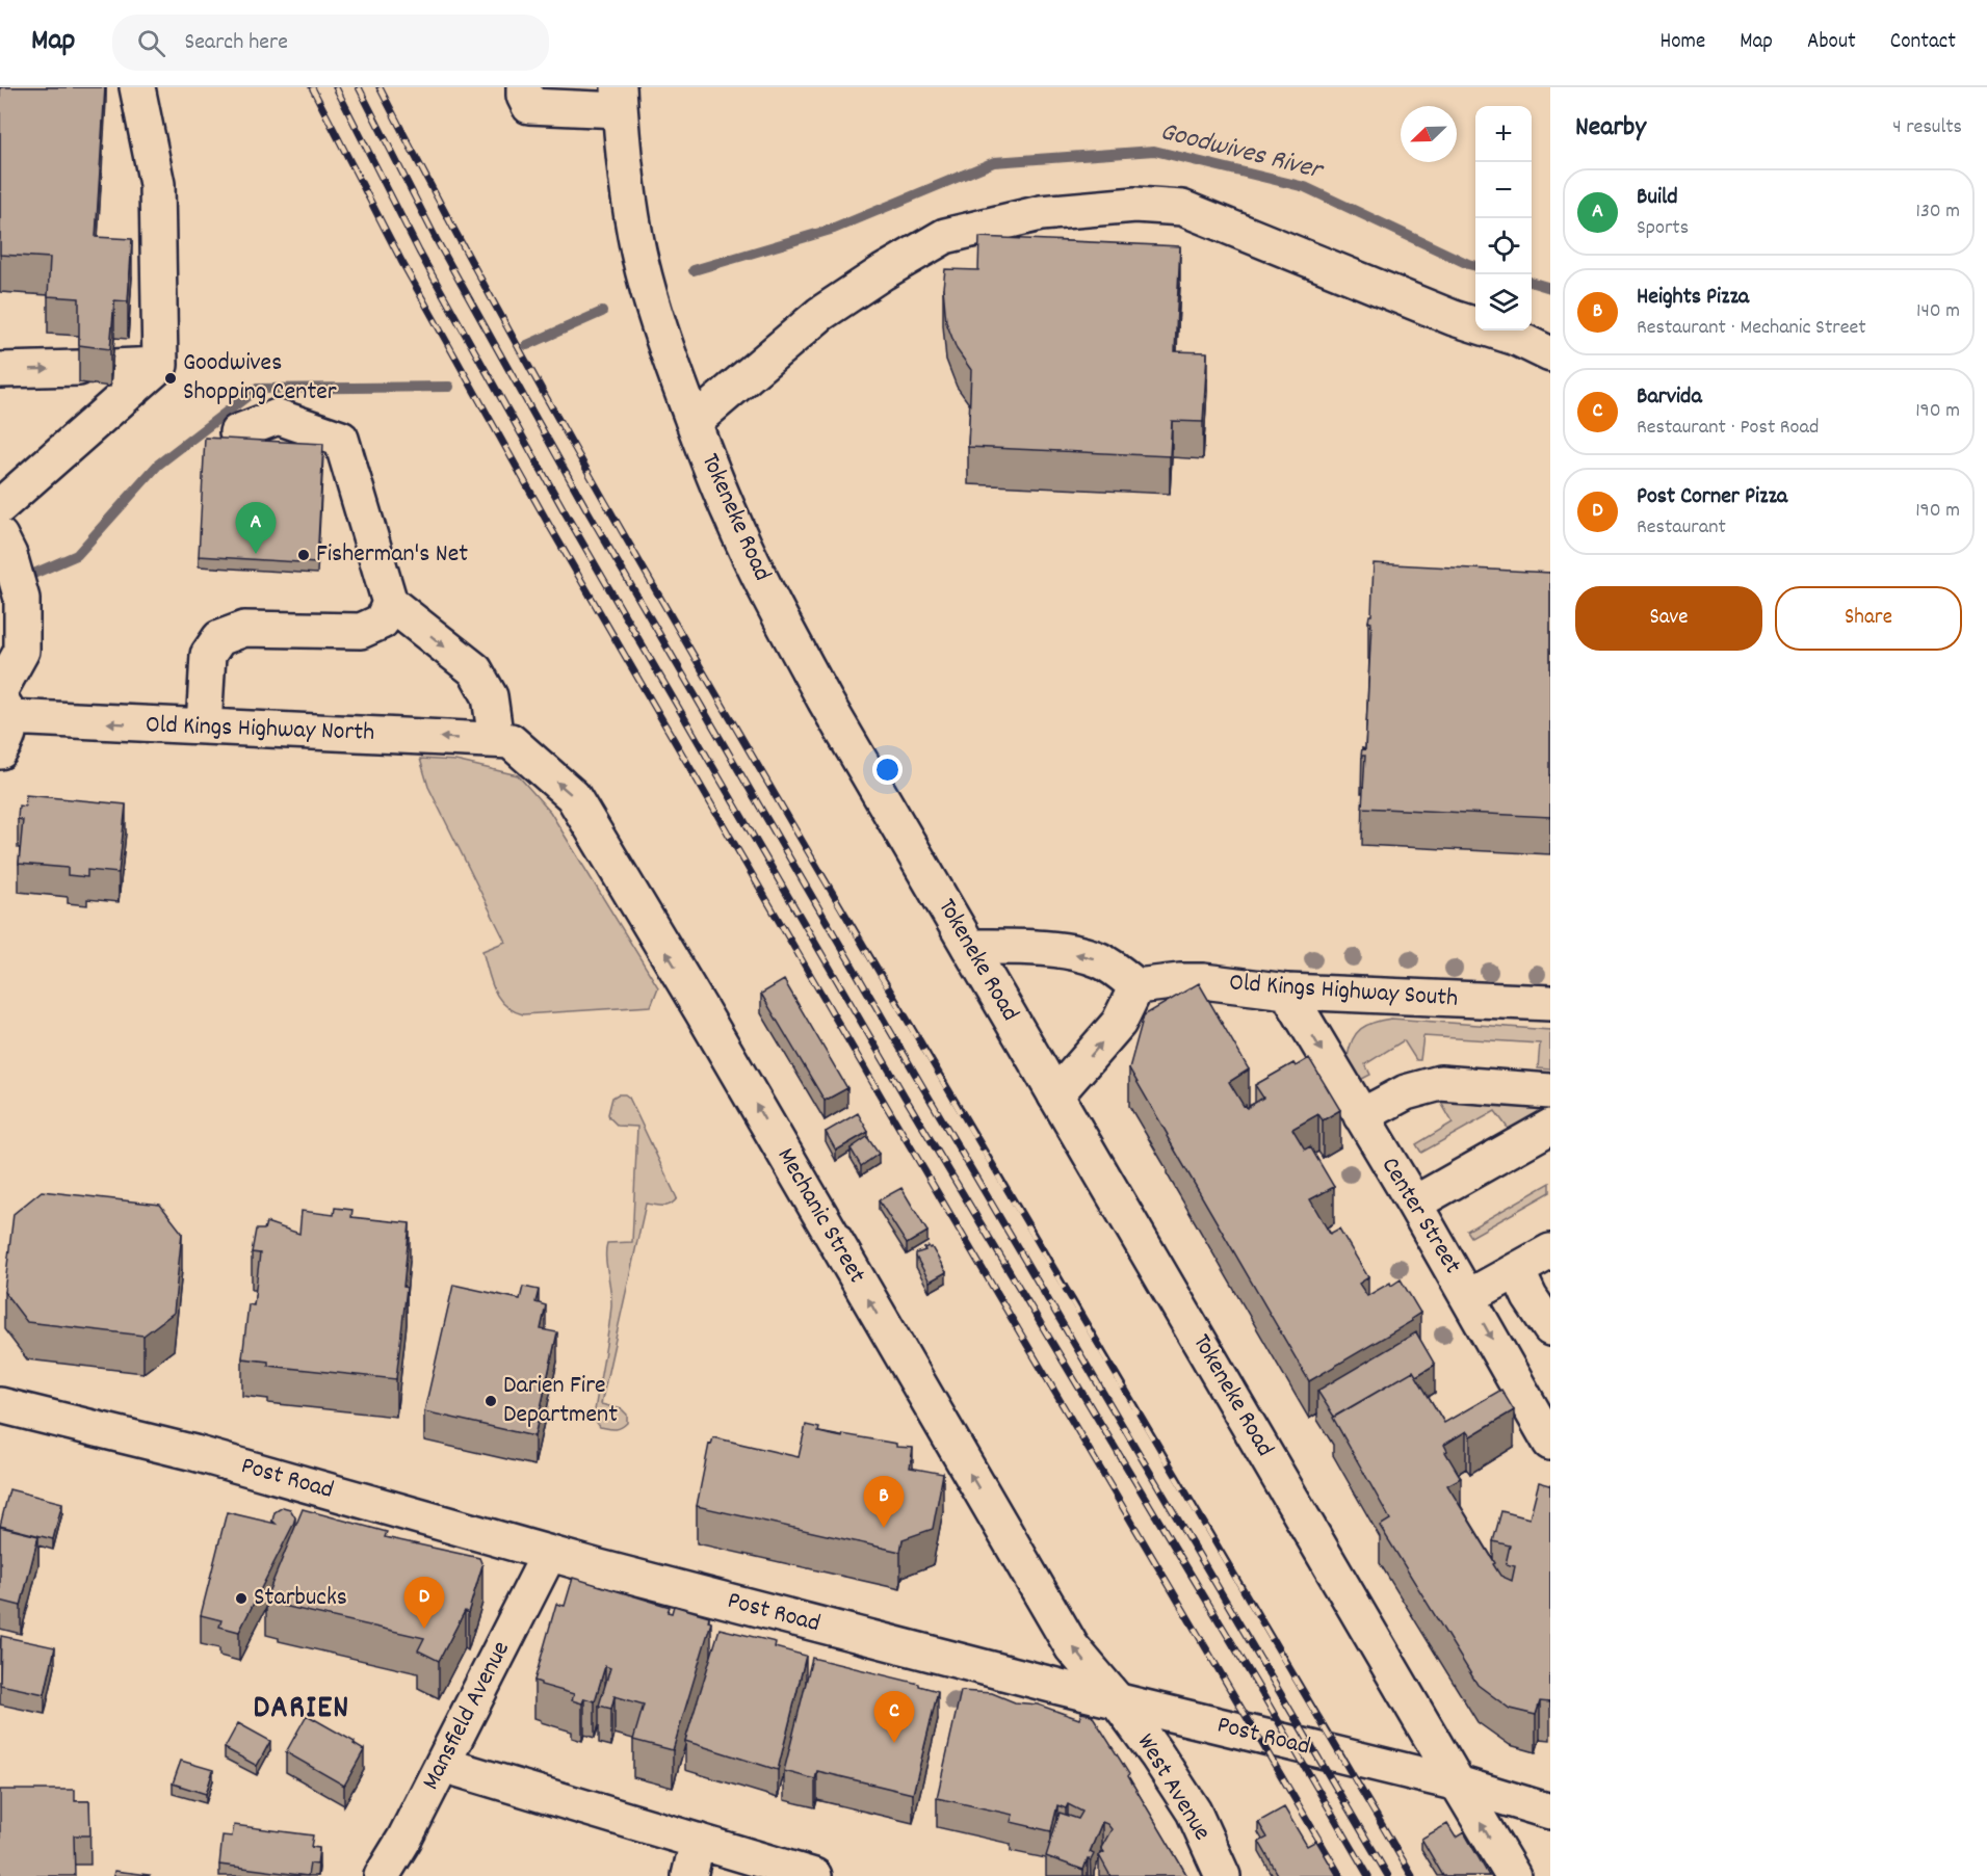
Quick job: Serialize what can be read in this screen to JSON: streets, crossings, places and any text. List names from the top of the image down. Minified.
{"streets":{"main road":["Tokeneke Road","Old Kings Highway North","Old Kings Highway South","Mechanic Street","Center Street","Post Road","Mansfield Avenue","West Avenue"]},"crossings":[["Tokeneke Road","Post Road"],["Old Kings Highway North","Mechanic Street"],["Old Kings Highway South","Center Street"],["Mechanic Street","Post Road"],["Mechanic Street","West Avenue"],["Post Road","Mansfield Avenue"],["Post Road","West Avenue"]],"one_way":["Old Kings Highway North","Mechanic Street","Center Street"],"districts":["DARIEN"],"water":["Goodwives River"],"places":["Goodwives Shopping Center","Fisherman's Net","Darien Fire Department","Starbucks"],"north":"bottom left","page":{"header":"Map","search":"Search here","nav":["Home","Map","About","Contact"],"heading":["Nearby","4 results"],"map_buttons":["+","−"],"list":[{"mark":"A","name":"Build","note":"Sports","value":"130 m"},{"mark":"B","name":"Heights Pizza","note":"Restaurant · Mechanic Street","value":"140 m"},{"mark":"C","name":"Barvida","note":"Restaurant · Post Road","value":"190 m"},{"mark":"D","name":"Post Corner Pizza","note":"Restaurant","value":"190 m"}],"pins":["A","B","D","C"],"buttons":["Save","Share"]}}
